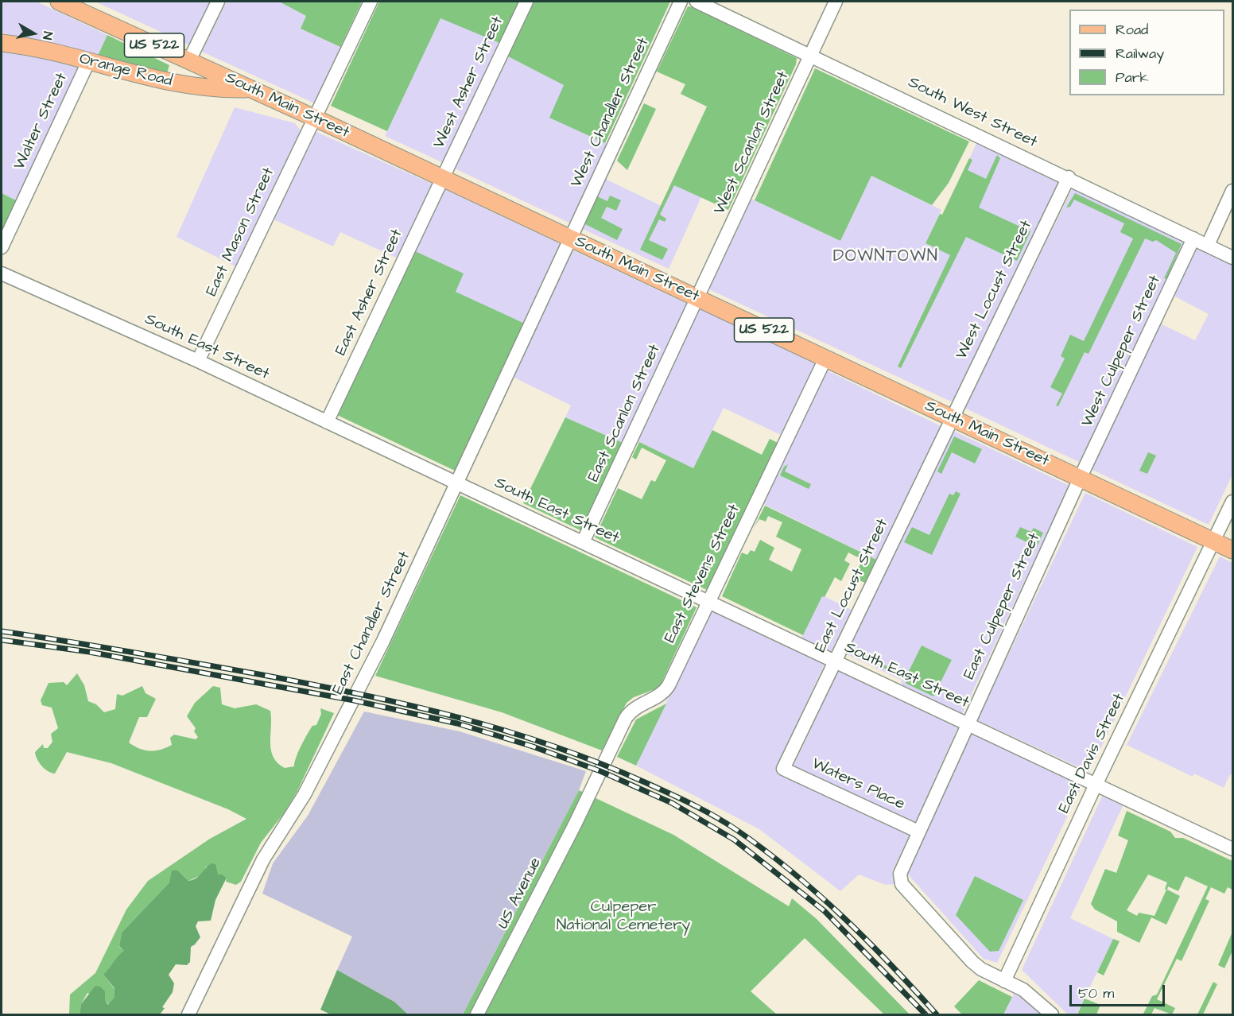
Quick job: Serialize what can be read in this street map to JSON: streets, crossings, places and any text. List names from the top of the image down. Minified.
{"streets":{"main road":["US 522","Orange Road","South Main Street"],"street":["West Asher Street","West Chandler Street","South West Street","Walter Street","West Scanlon Street","East Mason Street","West Locust Street","East Asher Street","South East Street","West Culpeper Street","East Scanlon Street","East Stevens Street","East Locust Street","East Culpeper Street","East Chandler Street","East Davis Street","Waters Place","US Avenue"]},"crossings":[["US 522","South Main Street"],["US 522","East Davis Street"],["Orange Road","South Main Street"],["Orange Road","Walter Street"],["West Asher Street","South Main Street"],["West Asher Street","East Asher Street"],["South Main Street","West Chandler Street"],["South Main Street","West Scanlon Street"],["South Main Street","East Mason Street"],["South Main Street","West Locust Street"],["South Main Street","East Asher Street"],["South Main Street","West Culpeper Street"],["South Main Street","East Scanlon Street"],["South Main Street","East Stevens Street"],["South Main Street","East Locust Street"],["South Main Street","East Culpeper Street"],["South Main Street","East Chandler Street"],["South Main Street","East Davis Street"],["West Chandler Street","East Chandler Street"],["South West Street","West Scanlon Street"],["South West Street","West Locust Street"],["South West Street","West Culpeper Street"],["West Scanlon Street","East Scanlon Street"],["East Mason Street","South East Street"],["West Locust Street","East Locust Street"],["East Asher Street","South East Street"],["South East Street","East Scanlon Street"],["South East Street","East Stevens Street"],["South East Street","East Locust Street"],["South East Street","East Culpeper Street"],["South East Street","East Chandler Street"],["South East Street","East Davis Street"],["West Culpeper Street","East Culpeper Street"],["East Stevens Street","US Avenue"],["East Locust Street","Waters Place"],["East Culpeper Street","East Davis Street"],["East Culpeper Street","Waters Place"]],"districts":["DOWNTOWN"],"parks":["Culpeper National Cemetery"],"legend":["Road","Railway","Park"],"scale_bar":"50 m","north":"right"}
